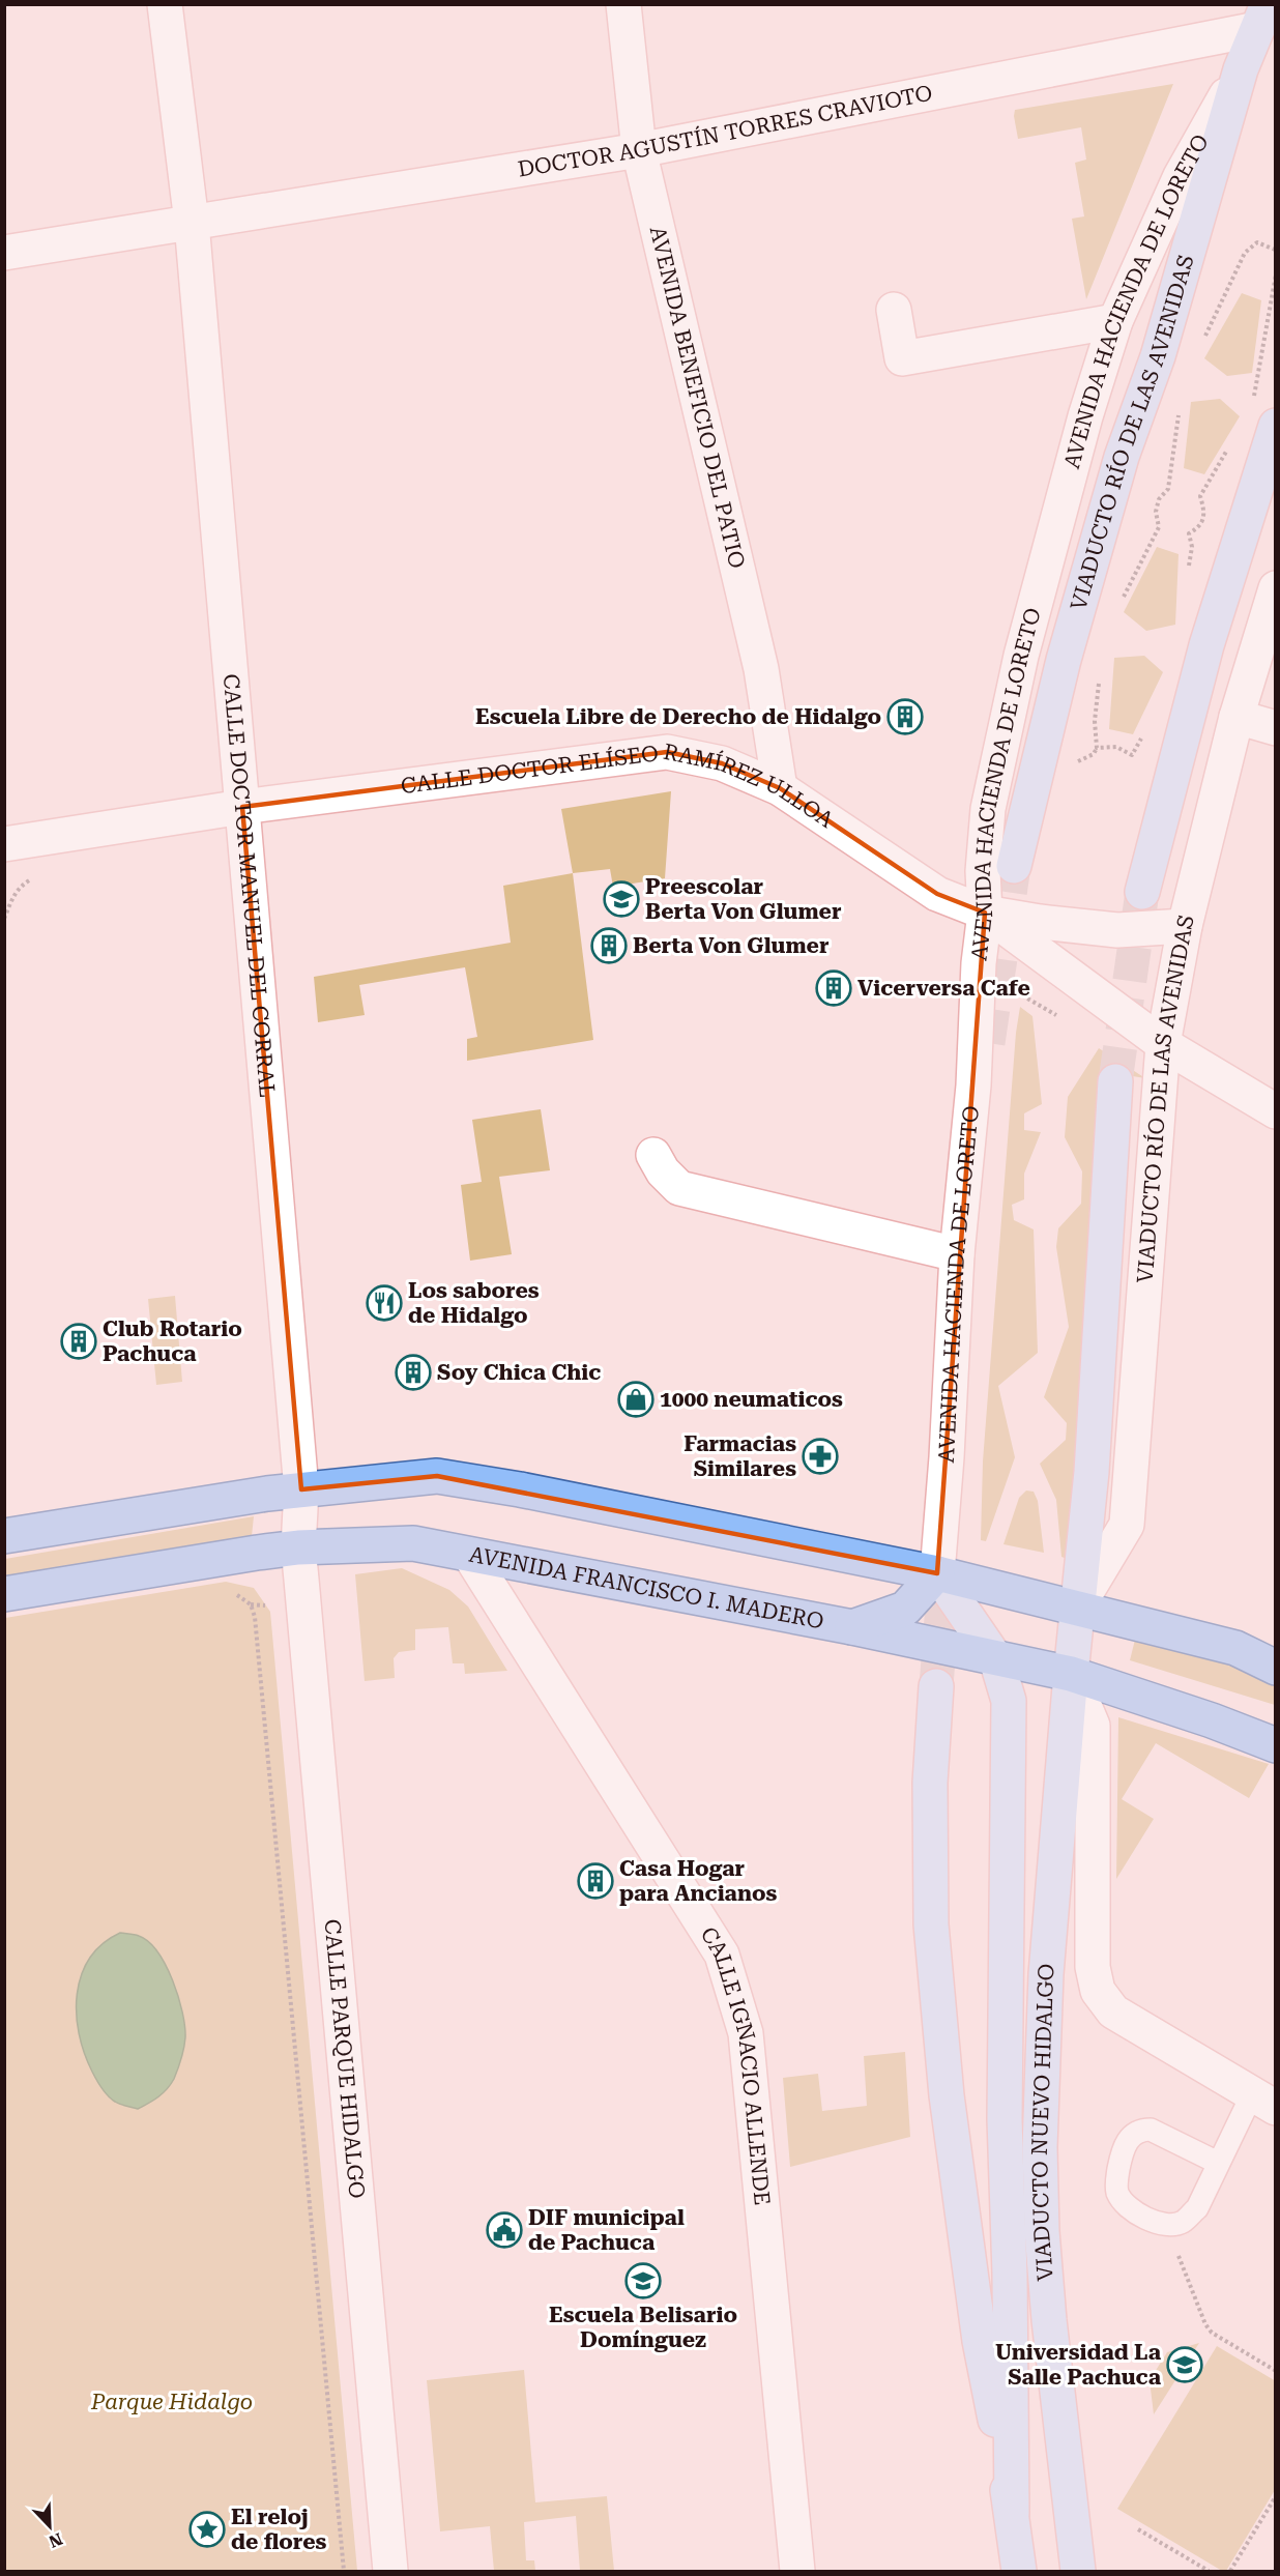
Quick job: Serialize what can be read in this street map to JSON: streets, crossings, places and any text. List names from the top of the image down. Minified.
{"streets":{"main road":["VIADUCTO RÍO DE LAS AVENIDAS","AVENIDA FRANCISCO I. MADERO","VIADUCTO NUEVO HIDALGO"],"street":["DOCTOR AGUSTÍN TORRES CRAVIOTO","AVENIDA HACIENDA DE LORETO","AVENIDA BENEFICIO DEL PATIO","CALLE DOCTOR ELÍSEO RAMÍREZ ULLOA","CALLE DOCTOR MANUEL DEL CORRAL","CALLE PARQUE HIDALGO","CALLE IGNACIO ALLENDE"]},"crossings":[["DOCTOR AGUSTÍN TORRES CRAVIOTO","AVENIDA BENEFICIO DEL PATIO"],["DOCTOR AGUSTÍN TORRES CRAVIOTO","VIADUCTO RÍO DE LAS AVENIDAS"],["DOCTOR AGUSTÍN TORRES CRAVIOTO","CALLE DOCTOR MANUEL DEL CORRAL"],["AVENIDA HACIENDA DE LORETO","VIADUCTO RÍO DE LAS AVENIDAS"],["AVENIDA HACIENDA DE LORETO","CALLE DOCTOR ELÍSEO RAMÍREZ ULLOA"],["AVENIDA BENEFICIO DEL PATIO","CALLE DOCTOR ELÍSEO RAMÍREZ ULLOA"],["VIADUCTO RÍO DE LAS AVENIDAS","CALLE DOCTOR ELÍSEO RAMÍREZ ULLOA"],["VIADUCTO RÍO DE LAS AVENIDAS","AVENIDA FRANCISCO I. MADERO"],["VIADUCTO RÍO DE LAS AVENIDAS","VIADUCTO NUEVO HIDALGO"],["CALLE DOCTOR ELÍSEO RAMÍREZ ULLOA","CALLE DOCTOR MANUEL DEL CORRAL"],["CALLE DOCTOR MANUEL DEL CORRAL","AVENIDA FRANCISCO I. MADERO"],["CALLE DOCTOR MANUEL DEL CORRAL","CALLE PARQUE HIDALGO"],["AVENIDA FRANCISCO I. MADERO","CALLE PARQUE HIDALGO"],["AVENIDA FRANCISCO I. MADERO","CALLE IGNACIO ALLENDE"],["AVENIDA FRANCISCO I. MADERO","VIADUCTO NUEVO HIDALGO"]],"parks":["Parque Hidalgo"],"places":{"building":["Escuela Libre de Derecho de Hidalgo","Berta Von Glumer","Vicerversa Cafe","Club Rotario Pachuca","Soy Chica Chic","Casa Hogar para Ancianos"],"school or university":["Preescolar Berta Von Glumer","Escuela Belisario Domínguez","Universidad La Salle Pachuca"],"restaurant":["Los sabores de Hidalgo"],"shop":["1000 neumaticos"],"pharmacy":["Farmacias Similares"],"public building":["DIF municipal de Pachuca"],"place":["El reloj de flores"]},"north":"bottom right"}
